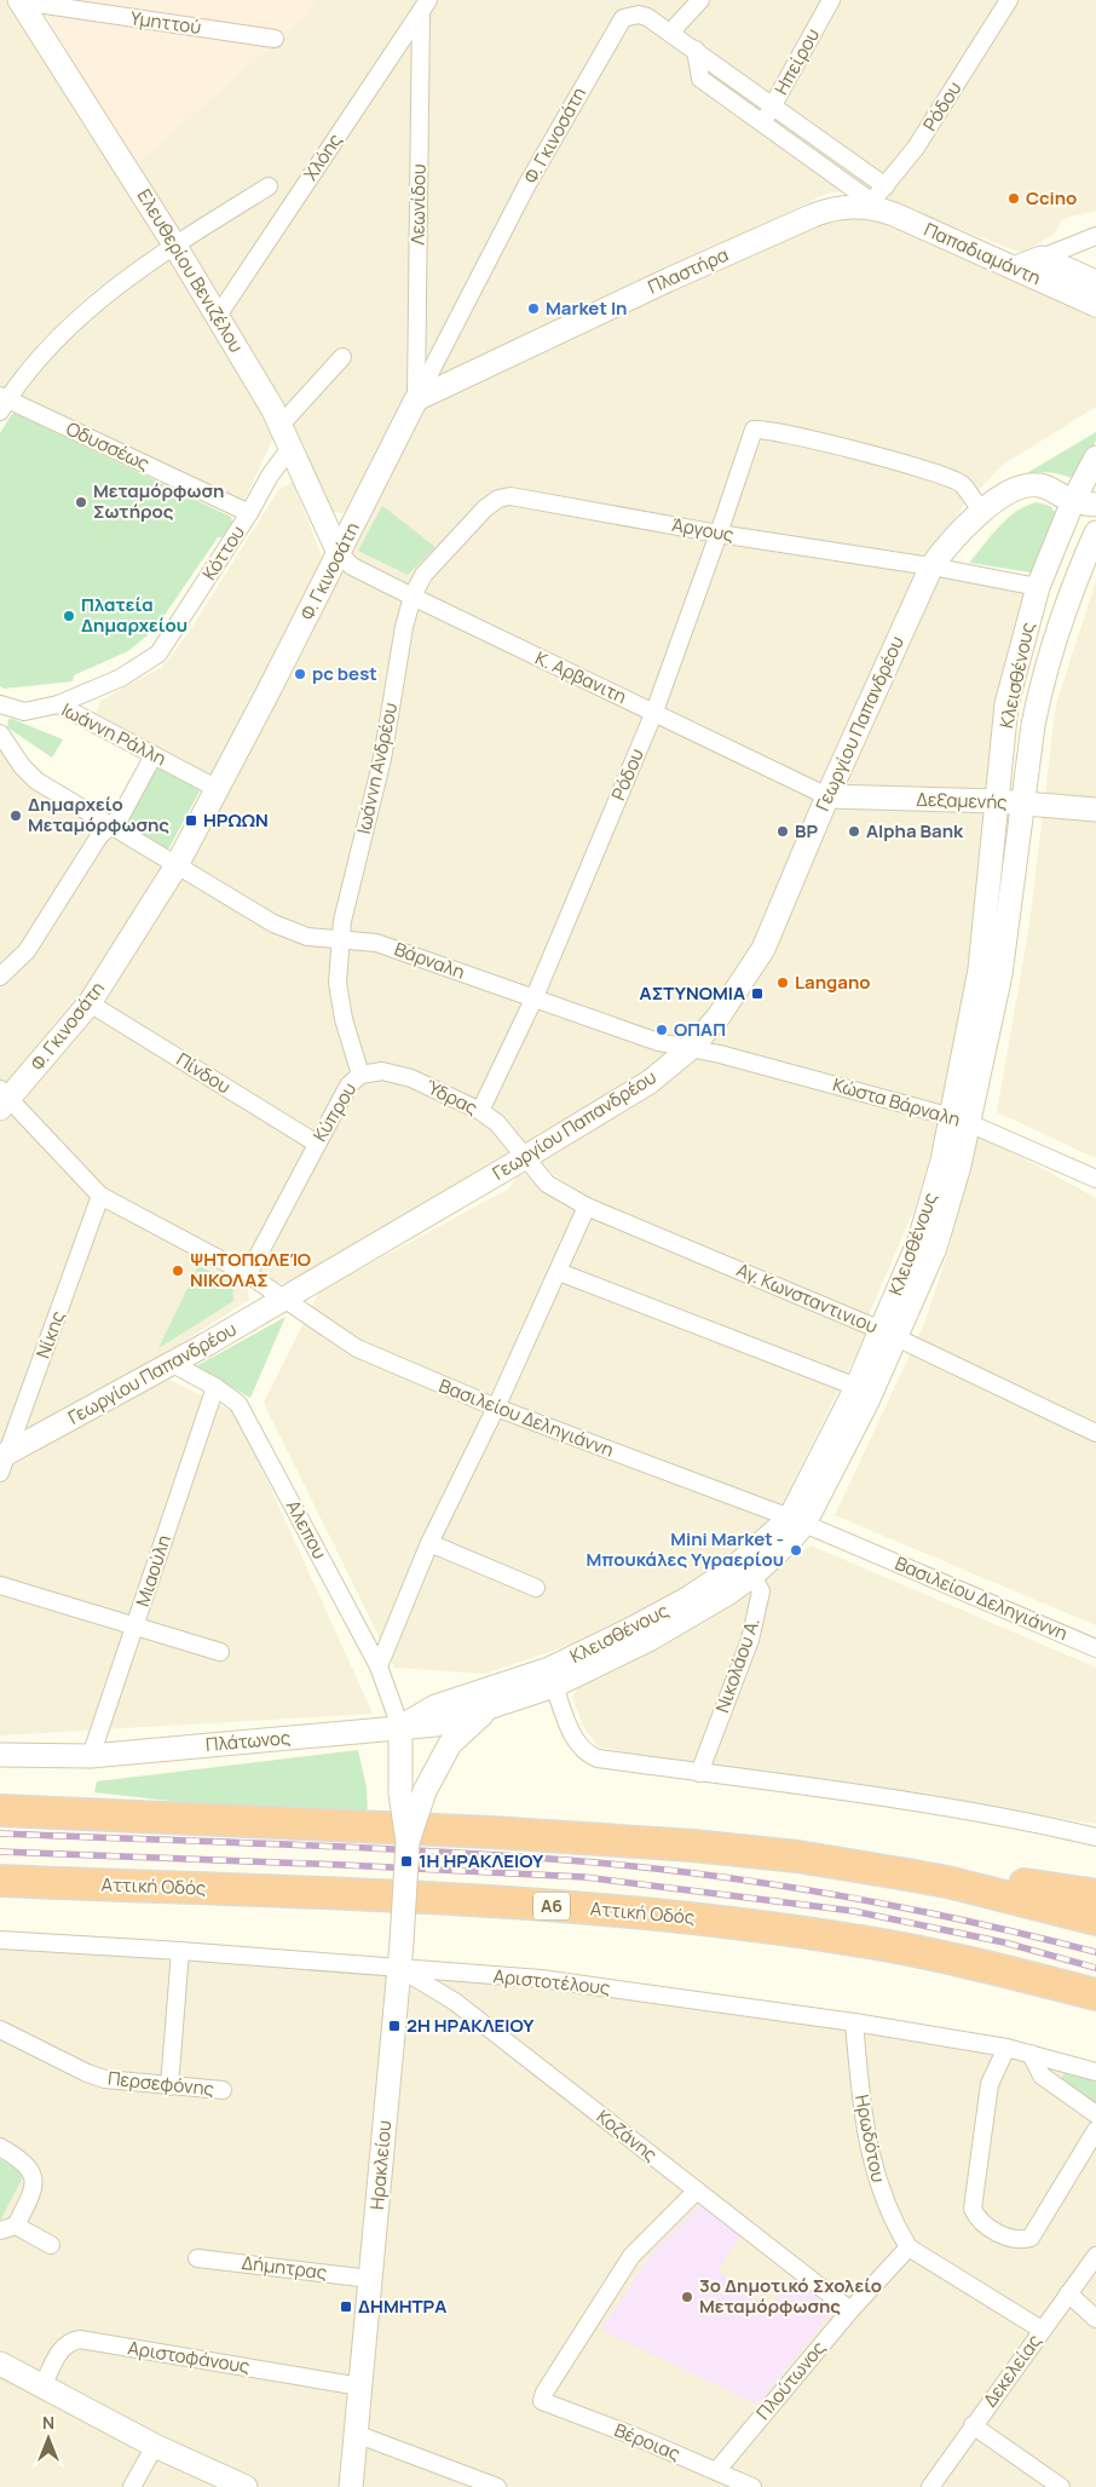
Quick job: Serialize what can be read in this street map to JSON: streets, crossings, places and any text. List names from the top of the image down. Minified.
{"streets":{"highway":["Αττική Οδός","Α6"],"street":["Υμηττού","Ηπείρου","Ρόδου","Φ. Γκινοσάτη","Χλόης","Λεωνίδου","Παπαδιαμάντη","Ελευθερίου Βενιζέλου","Πλαστήρα","Οδυσσέως","Άργους","Κόττου","Κλεισθένους","Κ. Αρβανιτη","Γεωργίου Παπανδρέου","Ιωάννη Ράλλη","Ιωάννη Ανδρέου","Δεξαμενής","Βάρναλη","Πίνδου","Ύδρας","Κώστα Βάρναλη","Κύπρου","Αγ. Κωνσταντινιου","Νίκης","Βασιλείου Δεληγιάννη","Αλεπου","Μιαούλη","Νικολάου Α.","Πλάτωνος","Αριστοτέλους","Περσεφόνης","Κοζάνης","Ηρωδότου","Ηρακλείου","Δήμητρας","Αριστοφάνους","Δεκελείας","Πλούτωνος","Βέροιας"]},"crossings":[["Υμηττού","Ελευθερίου Βενιζέλου"],["Ηπείρου","Παπαδιαμάντη"],["Ρόδου","Παπαδιαμάντη"],["Ρόδου","Πλαστήρα"],["Ρόδου","Άργους"],["Ρόδου","Κ. Αρβανιτη"],["Ρόδου","Γεωργίου Παπανδρέου"],["Ρόδου","Βάρναλη"],["Ρόδου","Ύδρας"],["Φ. Γκινοσάτη","Λεωνίδου"],["Φ. Γκινοσάτη","Ελευθερίου Βενιζέλου"],["Φ. Γκινοσάτη","Πλαστήρα"],["Φ. Γκινοσάτη","Κ. Αρβανιτη"],["Φ. Γκινοσάτη","Ιωάννη Ράλλη"],["Φ. Γκινοσάτη","Βάρναλη"],["Φ. Γκινοσάτη","Πίνδου"],["Φ. Γκινοσάτη","Βασιλείου Δεληγιάννη"],["Χλόης","Λεωνίδου"],["Χλόης","Ελευθερίου Βενιζέλου"],["Λεωνίδου","Πλαστήρα"],["Παπαδιαμάντη","Πλαστήρα"],["Ελευθερίου Βενιζέλου","Κόττου"],["Ελευθερίου Βενιζέλου","Κ. Αρβανιτη"],["Οδυσσέως","Κόττου"],["Άργους","Κλεισθένους"],["Άργους","Κ. Αρβανιτη"],["Άργους","Γεωργίου Παπανδρέου"],["Άργους","Ιωάννη Ανδρέου"],["Κόττου","Ιωάννη Ράλλη"],["Κλεισθένους","Γεωργίου Παπανδρέου"],["Κλεισθένους","Δεξαμενής"],["Κλεισθένους","Κώστα Βάρναλη"],["Κλεισθένους","Αγ. Κωνσταντινιου"],["Κλεισθένους","Βασιλείου Δεληγιάννη"],["Κλεισθένους","Αλεπου"],["Κλεισθένους","Νικολάου Α."],["Κλεισθένους","Πλάτωνος"],["Κλεισθένους","Ηρακλείου"],["Κ. Αρβανιτη","Γεωργίου Παπανδρέου"],["Κ. Αρβανιτη","Ιωάννη Ανδρέου"],["Κ. Αρβανιτη","Δεξαμενής"],["Γεωργίου Παπανδρέου","Δεξαμενής"],["Γεωργίου Παπανδρέου","Βάρναλη"],["Γεωργίου Παπανδρέου","Ύδρας"],["Γεωργίου Παπανδρέου","Κώστα Βάρναλη"],["Γεωργίου Παπανδρέου","Αγ. Κωνσταντινιου"],["Γεωργίου Παπανδρέου","Νίκης"],["Γεωργίου Παπανδρέου","Βασιλείου Δεληγιάννη"],["Γεωργίου Παπανδρέου","Αλεπου"],["Ιωάννη Ανδρέου","Βάρναλη"],["Ιωάννη Ανδρέου","Κύπρου"],["Βάρναλη","Κώστα Βάρναλη"],["Βάρναλη","Κύπρου"],["Πίνδου","Κύπρου"],["Ύδρας","Κύπρου"],["Ύδρας","Αγ. Κωνσταντινιου"],["Κύπρου","Βασιλείου Δεληγιάννη"],["Νίκης","Βασιλείου Δεληγιάννη"],["Αλεπου","Μιαούλη"],["Αλεπου","Πλάτωνος"],["Αλεπου","Ηρακλείου"],["Μιαούλη","Πλάτωνος"],["Πλάτωνος","Ηρακλείου"],["Αριστοτέλους","Κοζάνης"],["Αριστοτέλους","Ηρωδότου"],["Αριστοτέλους","Ηρακλείου"],["Κοζάνης","Ηρακλείου"],["Κοζάνης","Πλούτωνος"],["Κοζάνης","Βέροιας"],["Ηρωδότου","Πλούτωνος"],["Ηρακλείου","Δήμητρας"],["Ηρακλείου","Αριστοφάνους"],["Πλούτωνος","Βέροιας"]],"places":{"other":["Ccino","Market In","Μεταμόρφωση Σωτήρος","Πλατεία Δημαρχείου","pc best","Δημαρχείο Μεταμόρφωσης","BP","Alpha Bank","Langano","ΟΠΑΠ","ΨΗΤΟΠΩΛΕΊΟ ΝΙΚΟΛΑΣ","Mini Market - Μπουκάλες Υγραερίου","3ο Δημοτικό Σχολείο Μεταμόρφωσης"],"transit":["ΗΡΩΩΝ","ΑΣΤΥΝΟΜΙΑ","1Η ΗΡΑΚΛΕΙΟΥ","2Η ΗΡΑΚΛΕΙΟΥ","ΔΗΜΗΤΡΑ"]},"north":"top"}
